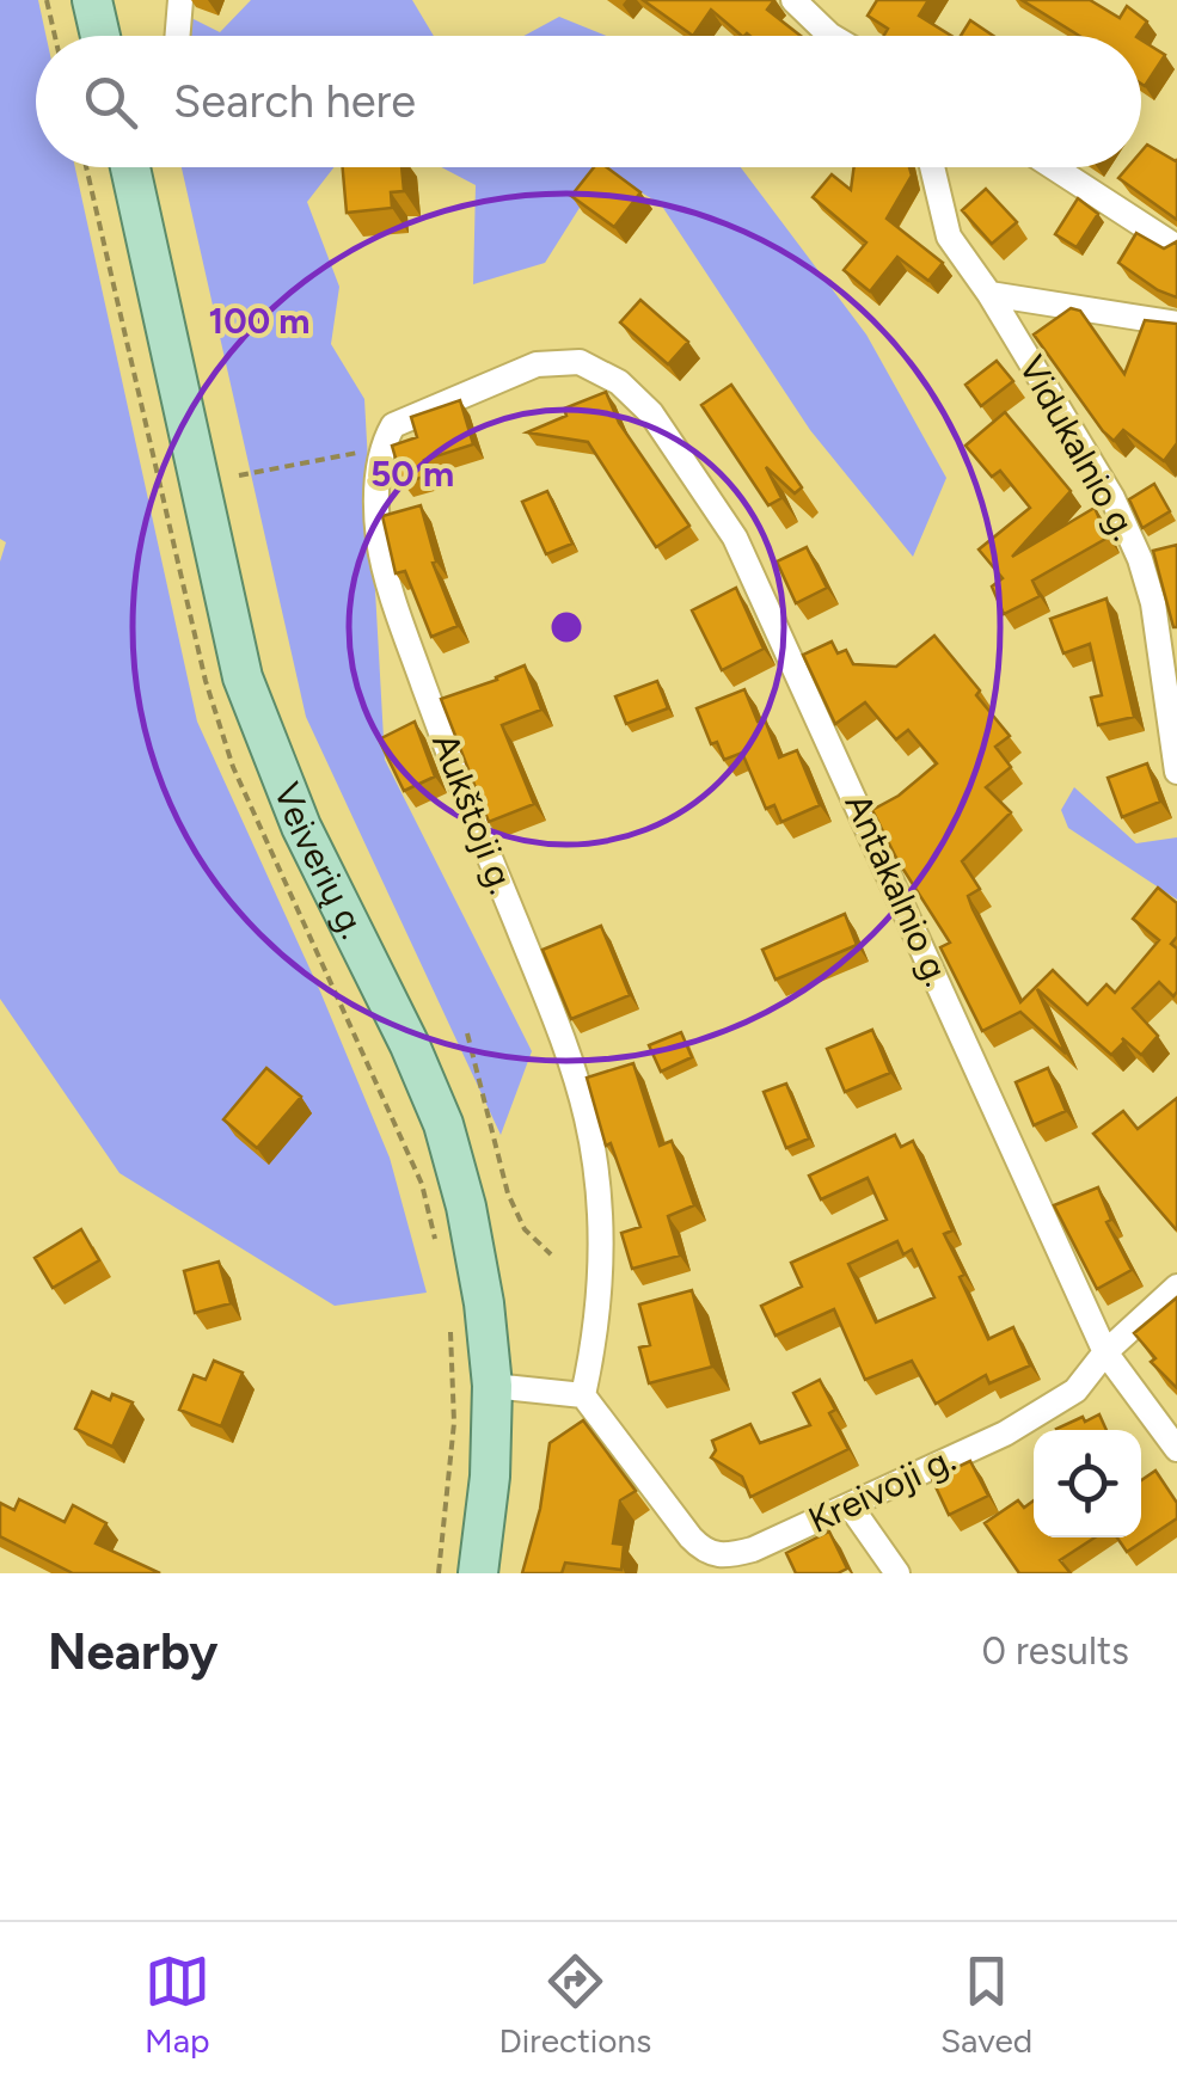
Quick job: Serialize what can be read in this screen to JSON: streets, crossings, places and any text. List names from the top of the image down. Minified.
{"streets":{"main road":["Veiverių g."],"street":["Vidukalnio g.","Aukštoji g.","Antakalnio g.","Kreivoji g."]},"crossings":[["Aukštoji g.","Antakalnio g."],["Aukštoji g.","Kreivoji g."],["Antakalnio g.","Kreivoji g."]],"page":{"search":"Search here","heading":["Nearby","0 results"],"nav":["Map","Directions","Saved"]},"rings":["100 m","50 m"]}
